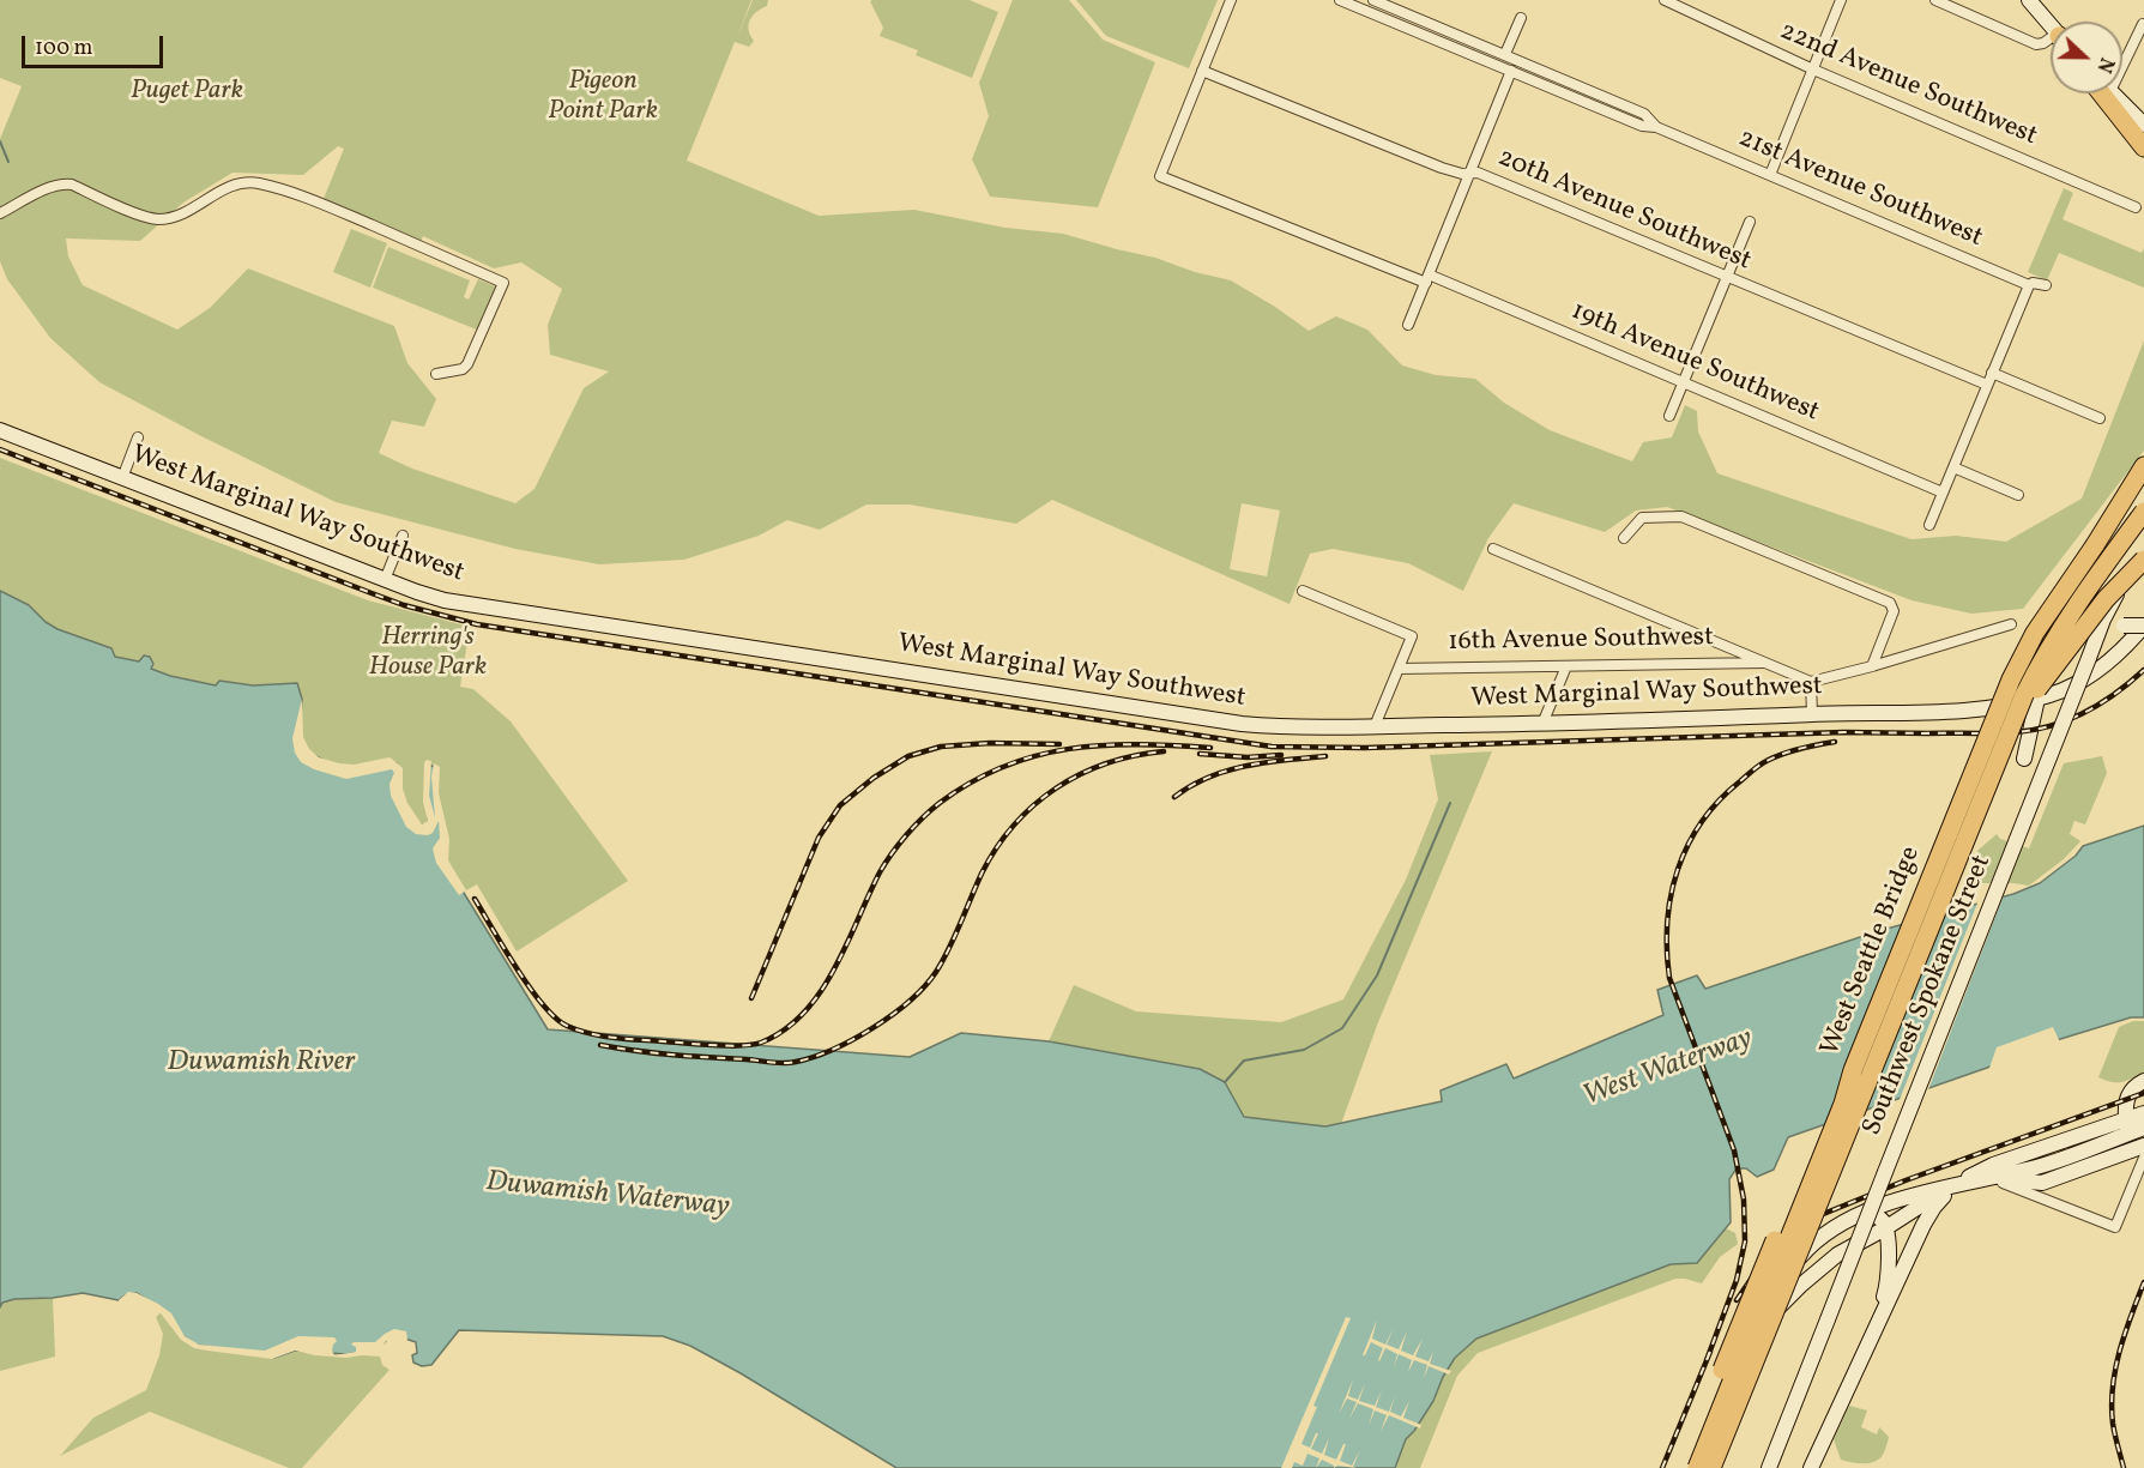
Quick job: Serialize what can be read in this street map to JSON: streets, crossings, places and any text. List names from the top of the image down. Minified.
{"streets":{"highway":["West Seattle Bridge"],"main road":["West Marginal Way Southwest","Southwest Spokane Street"],"street":["22nd Avenue Southwest","21st Avenue Southwest","20th Avenue Southwest","19th Avenue Southwest","16th Avenue Southwest"]},"crossings":[["20th Avenue Southwest","19th Avenue Southwest"]],"water":["Duwamish River","West Waterway","Duwamish Waterway"],"parks":["Pigeon Point Park","Puget Park","Herring's House Park"],"scale_bar":"100 m","north":"right"}
